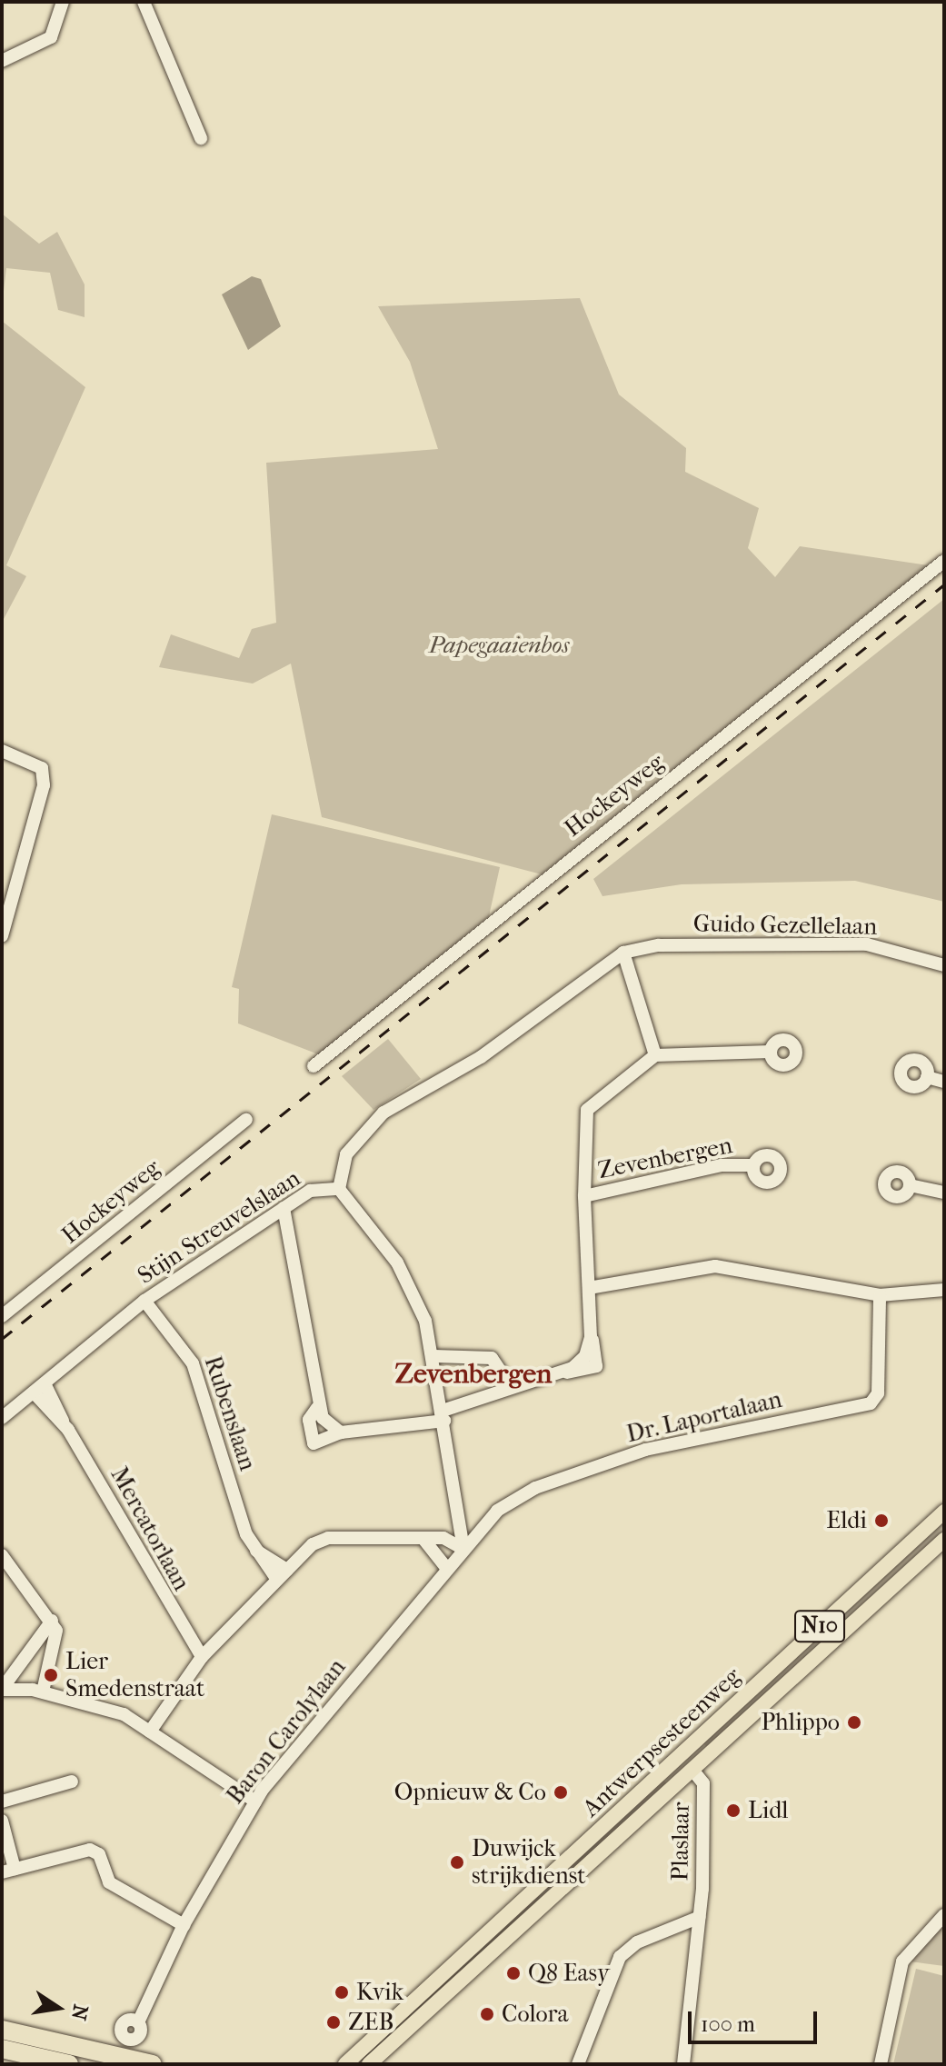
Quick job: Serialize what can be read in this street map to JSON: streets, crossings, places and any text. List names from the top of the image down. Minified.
{"streets":{"main road":["N10","Antwerpsesteenweg"],"street":["Hockeyweg","Guido Gezellelaan","Zevenbergen","Stijn Streuvelslaan","Rubenslaan","Dr. Laportalaan","Mercatorlaan","Baron Carolylaan","Plaslaar"]},"crossings":[["Guido Gezellelaan","Stijn Streuvelslaan"],["Stijn Streuvelslaan","Rubenslaan"],["Stijn Streuvelslaan","Mercatorlaan"],["Dr. Laportalaan","Baron Carolylaan"],["Antwerpsesteenweg","Plaslaar"]],"districts":["Zevenbergen"],"parks":["Papegaaienbos"],"places":["Eldi","Lier Smedenstraat","Phlippo","Opnieuw & Co","Lidl","Duwijck strijkdienst","Q8 Easy","Kvik","Colora","ZEB"],"scale_bar":"100 m","north":"right"}
